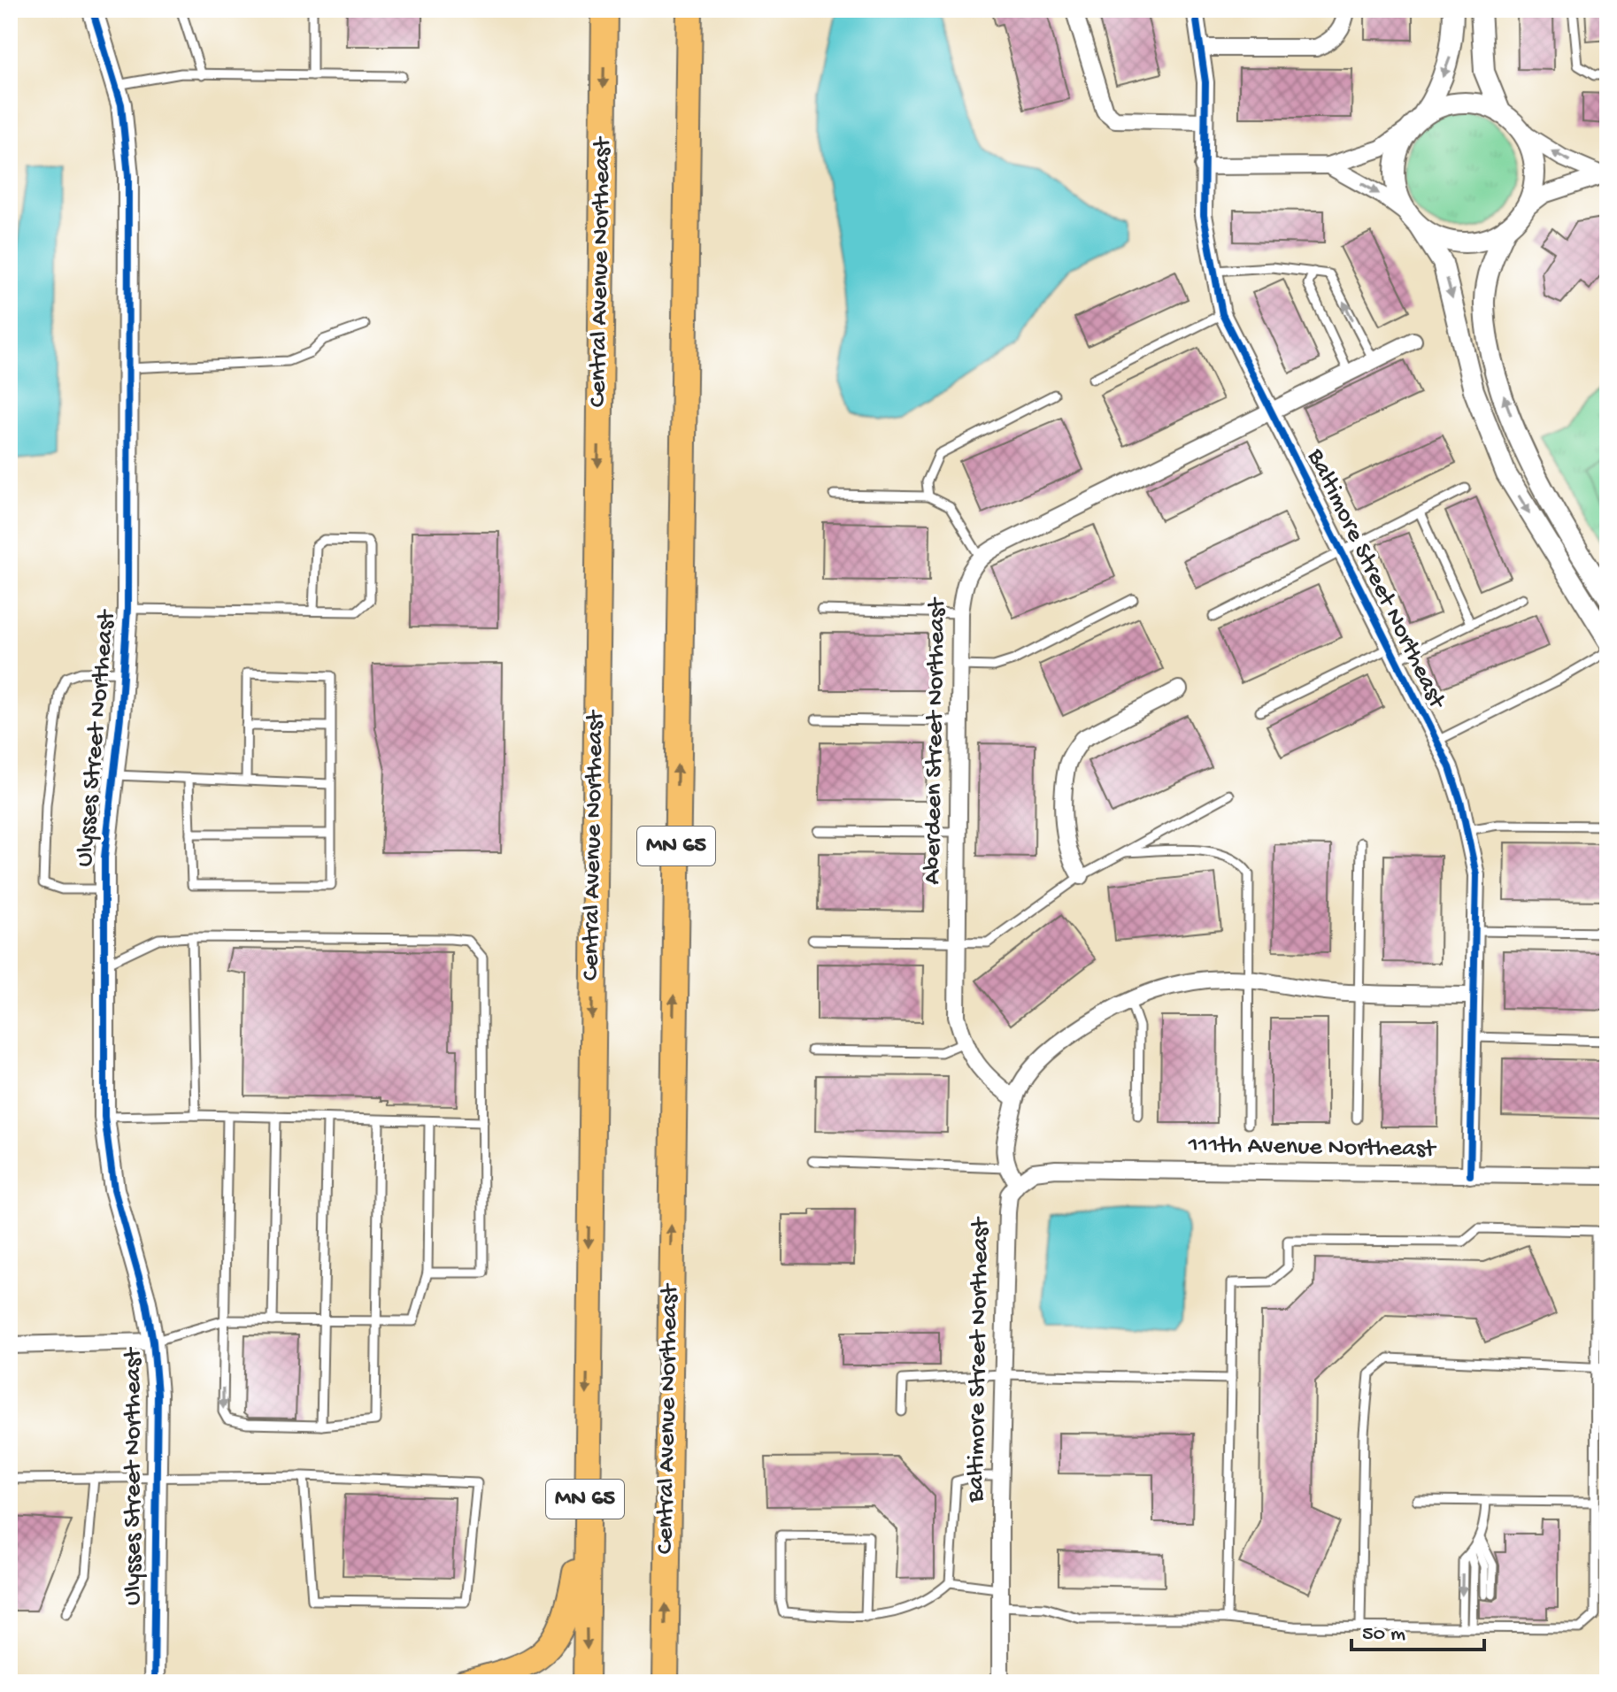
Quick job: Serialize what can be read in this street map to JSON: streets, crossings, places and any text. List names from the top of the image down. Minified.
{"streets":{"highway":["Central Avenue Northeast","MN 65"],"street":["Baltimore Street Northeast","Ulysses Street Northeast","Aberdeen Street Northeast","111th Avenue Northeast"]},"crossings":[["Baltimore Street Northeast","111th Avenue Northeast"]],"scale_bar":"50 m"}
